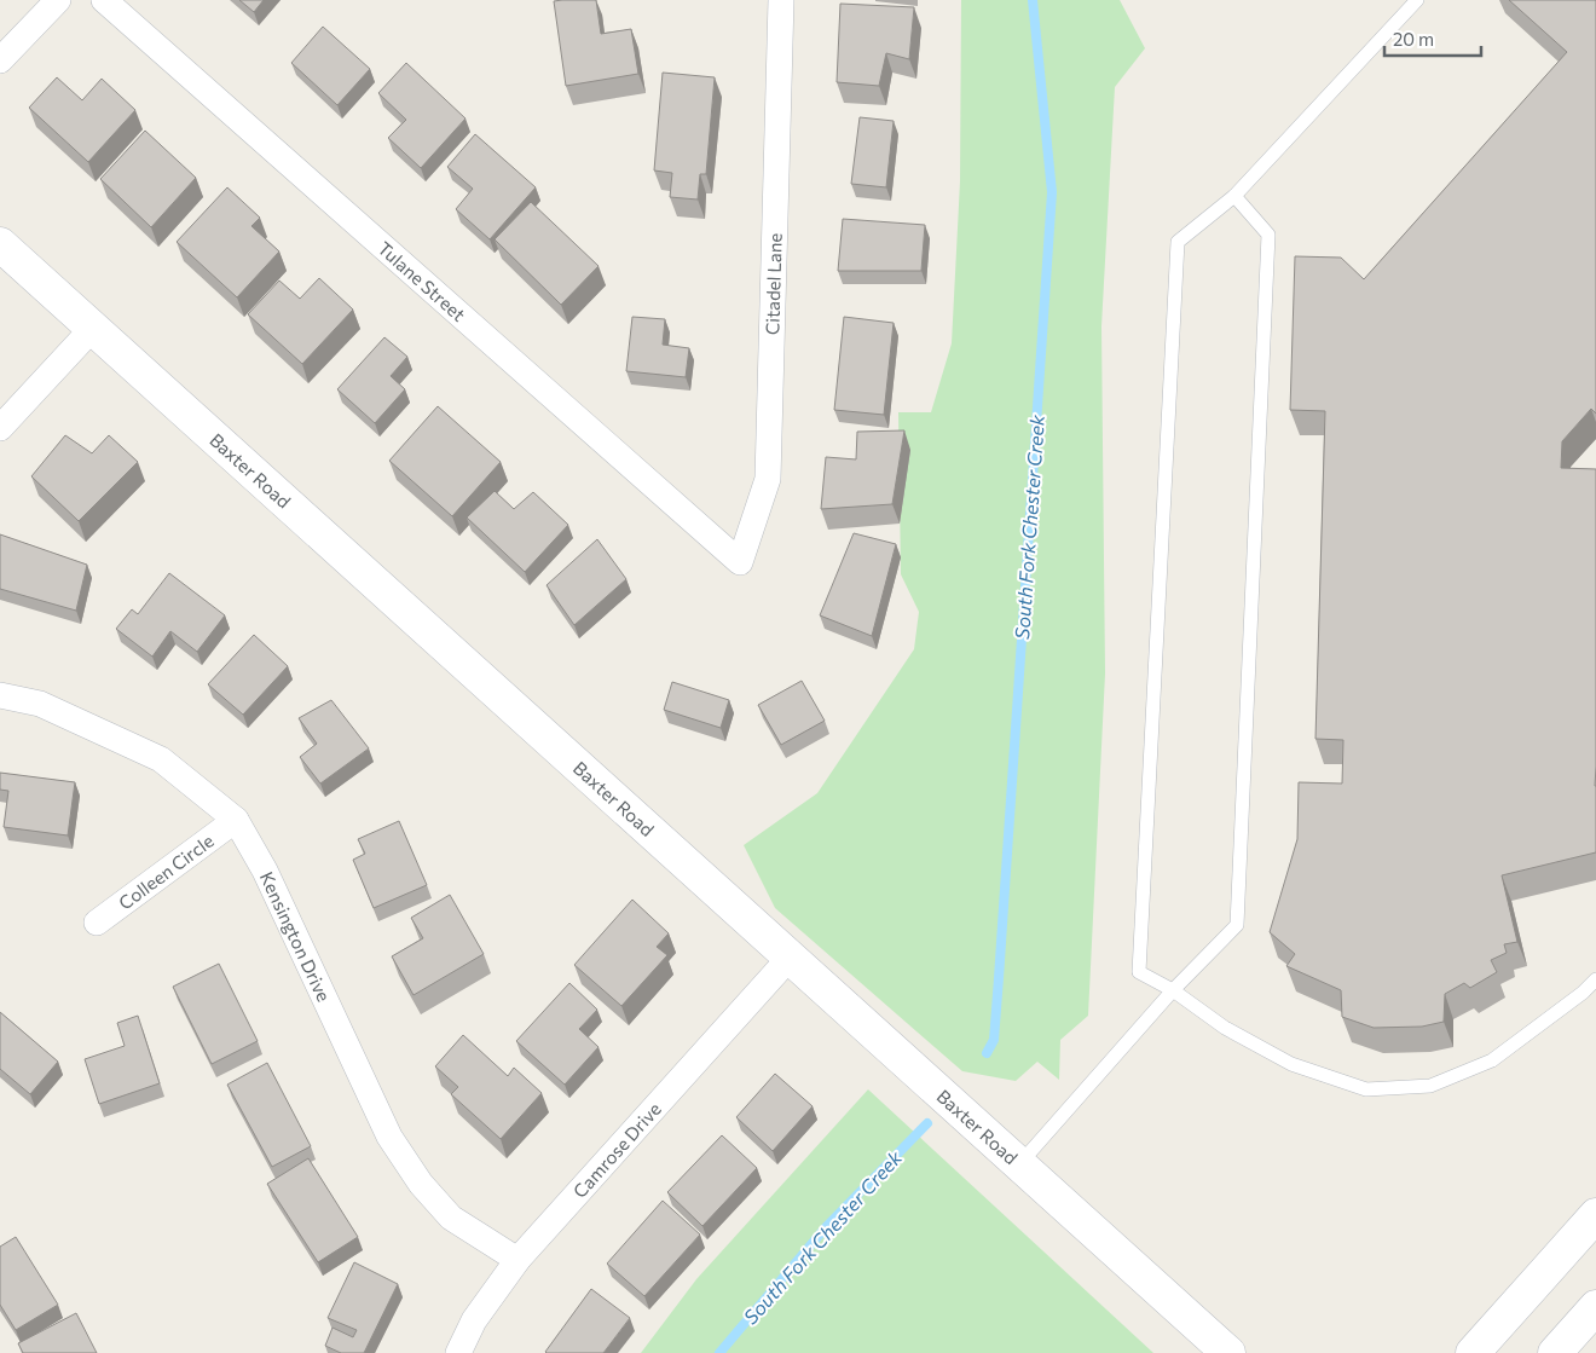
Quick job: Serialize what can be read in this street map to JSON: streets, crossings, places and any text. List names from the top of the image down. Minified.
{"streets":{"street":["Tulane Street","Citadel Lane","Baxter Road","Colleen Circle","Kensington Drive","Camrose Drive"]},"crossings":[["Tulane Street","Citadel Lane"],["Baxter Road","Camrose Drive"],["Colleen Circle","Kensington Drive"],["Kensington Drive","Camrose Drive"]],"water":["South Fork Chester Creek"],"scale_bar":"20 m"}
